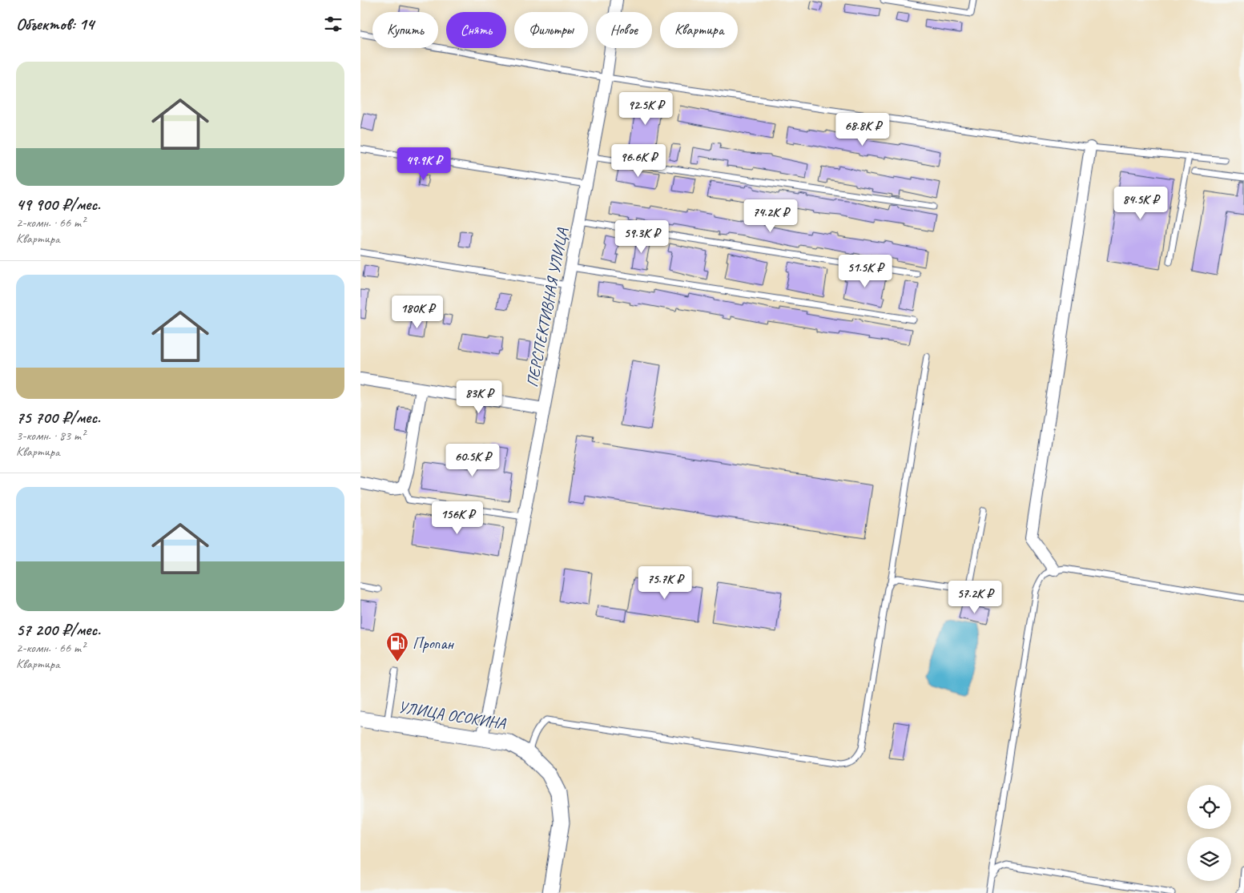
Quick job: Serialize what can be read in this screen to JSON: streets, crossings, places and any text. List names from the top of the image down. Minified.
{"streets":{"main road":["УЛИЦА ОСОКИНА"],"street":["ПЕРСПЕКТИВНАЯ УЛИЦА"]},"crossings":[["ПЕРСПЕКТИВНАЯ УЛИЦА","УЛИЦА ОСОКИНА"]],"places":{"fuel station":["Пропан"]},"page":{"heading":"Объектов: 14","chip":["Купить","Снять","Фильтры","Новое","Квартира"],"list":[{"name":"49 900 ₽/мес.","note":"2-комн. · 66 m² · Квартира"},{"name":"75 700 ₽/мес.","note":"3-комн. · 83 m² · Квартира"},{"name":"57 200 ₽/мес.","note":"2-комн. · 66 m² · Квартира"}],"price":["92.5K ₽","68.8K ₽","96.6K ₽","49.9K ₽","84.5K ₽","74.2K ₽","59.3K ₽","51.5K ₽","180K ₽","83K ₽","60.5K ₽","156K ₽","75.7K ₽","57.2K ₽"]}}
